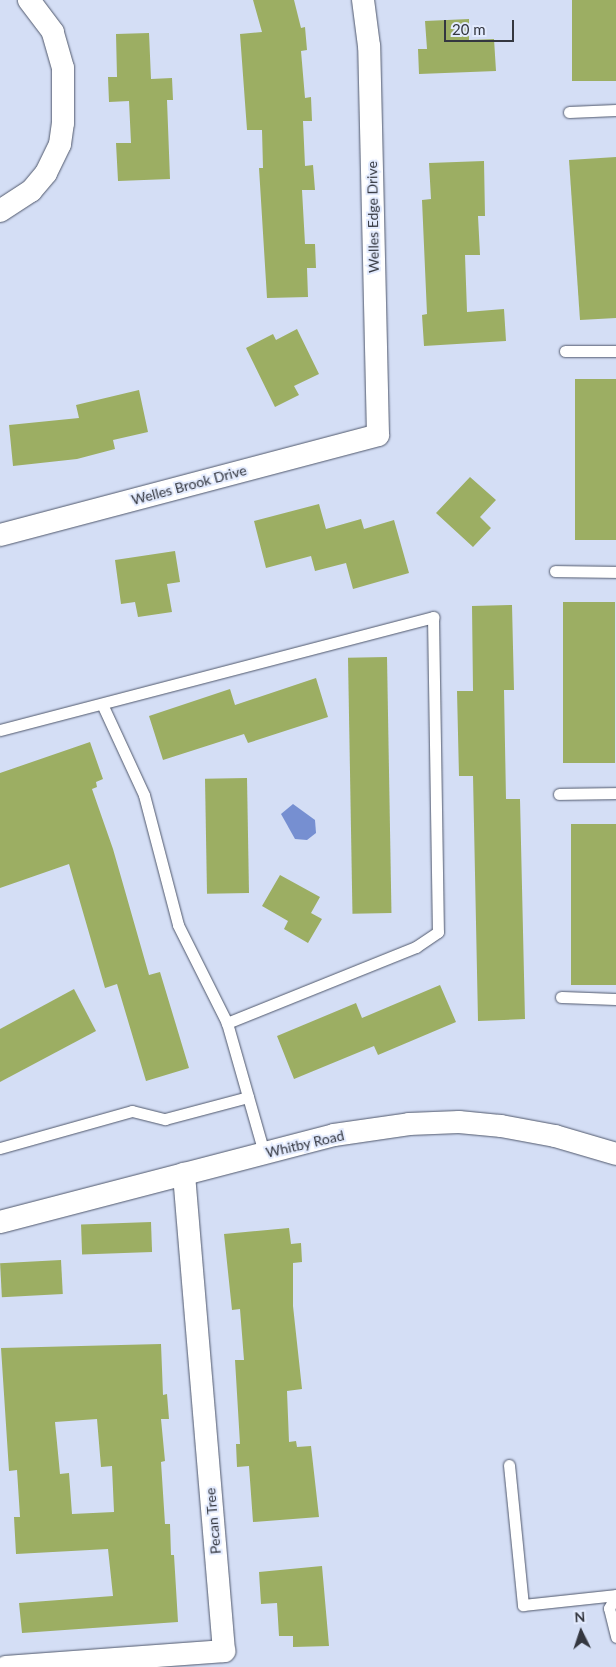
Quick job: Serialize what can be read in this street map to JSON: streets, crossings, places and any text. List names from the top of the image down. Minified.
{"streets":{"street":["Welles Edge Drive","Welles Brook Drive","Whitby Road","Pecan Tree"]},"crossings":[["Welles Edge Drive","Welles Brook Drive"],["Whitby Road","Pecan Tree"]],"scale_bar":"20 m","north":"top"}
